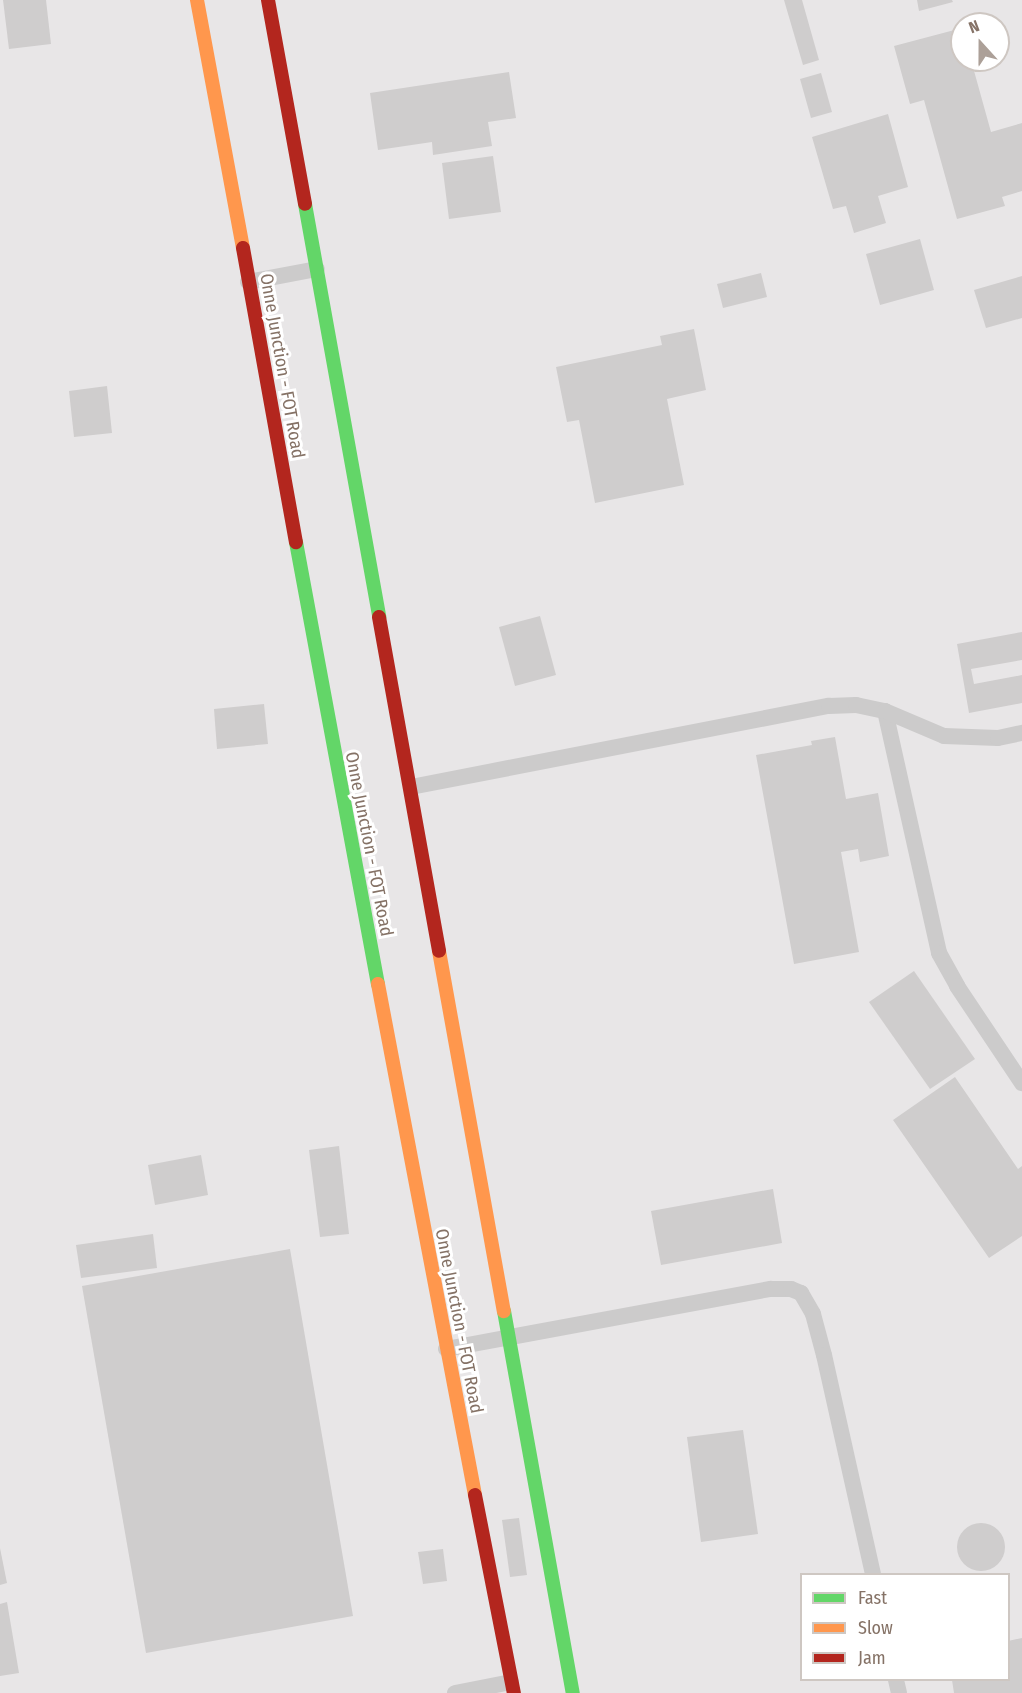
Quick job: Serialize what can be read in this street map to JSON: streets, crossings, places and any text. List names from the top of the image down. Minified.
{"streets":{"street":["Onne Junction - FOT Road"]},"legend":["Fast","Slow","Jam"],"north":"top"}
